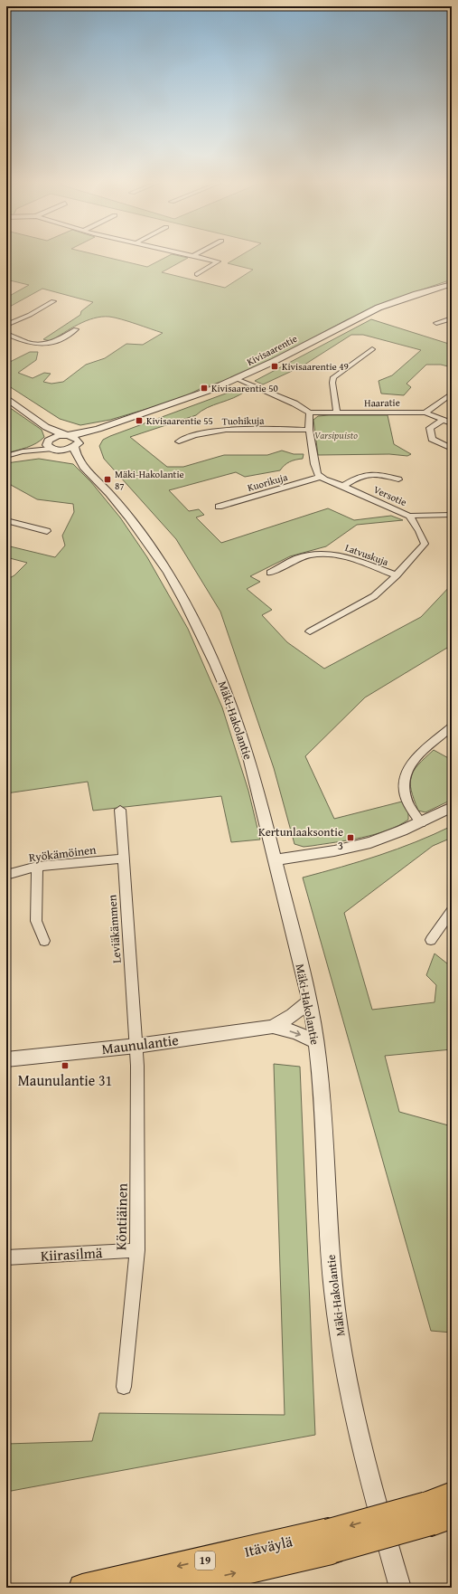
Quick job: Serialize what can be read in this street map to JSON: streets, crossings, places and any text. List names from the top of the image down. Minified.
{"streets":{"highway":["Itäväylä","19"],"street":["Kivisaarentie","Haaratie","Tuohikuja","Kuorikuja","Versotie","Latvuskuja","Mäki-Hakolantie","Ryökämöinen","Leviäkämmen","Maunulantie","Köntiäinen","Kiirasilmä"]},"crossings":[["Kivisaarentie","Mäki-Hakolantie"],["Kuorikuja","Versotie"],["Versotie","Latvuskuja"],["Mäki-Hakolantie","Maunulantie"],["Ryökämöinen","Leviäkämmen"],["Leviäkämmen","Maunulantie"],["Leviäkämmen","Köntiäinen"],["Maunulantie","Köntiäinen"],["Köntiäinen","Kiirasilmä"]],"parks":["Varsipuisto"],"places":{"transit":["Kivisaarentie 49","Kivisaarentie 50","Kivisaarentie 55","Mäki-Hakolantie 87","Kertunlaaksontie 3","Maunulantie 31"]}}
